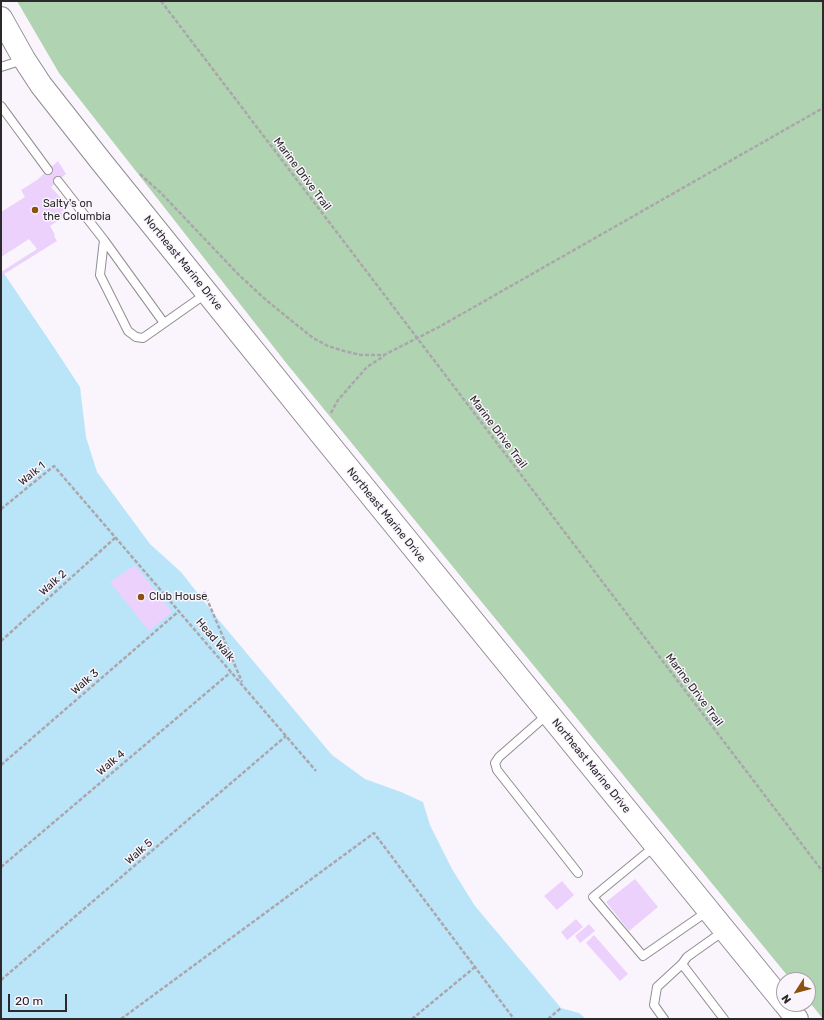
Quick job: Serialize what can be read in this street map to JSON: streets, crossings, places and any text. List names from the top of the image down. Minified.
{"streets":{"main road":["Northeast Marine Drive"],"path":["Marine Drive Trail","Walk 1","Walk 2","Head Walk","Walk 3","Walk 4","Walk 5"]},"crossings":[["Walk 1","Head Walk"],["Walk 2","Head Walk"],["Head Walk","Walk 3"],["Head Walk","Walk 4"],["Head Walk","Walk 5"]],"places":["Salty's on the Columbia","Club House"],"scale_bar":"20 m","north":"bottom left"}
